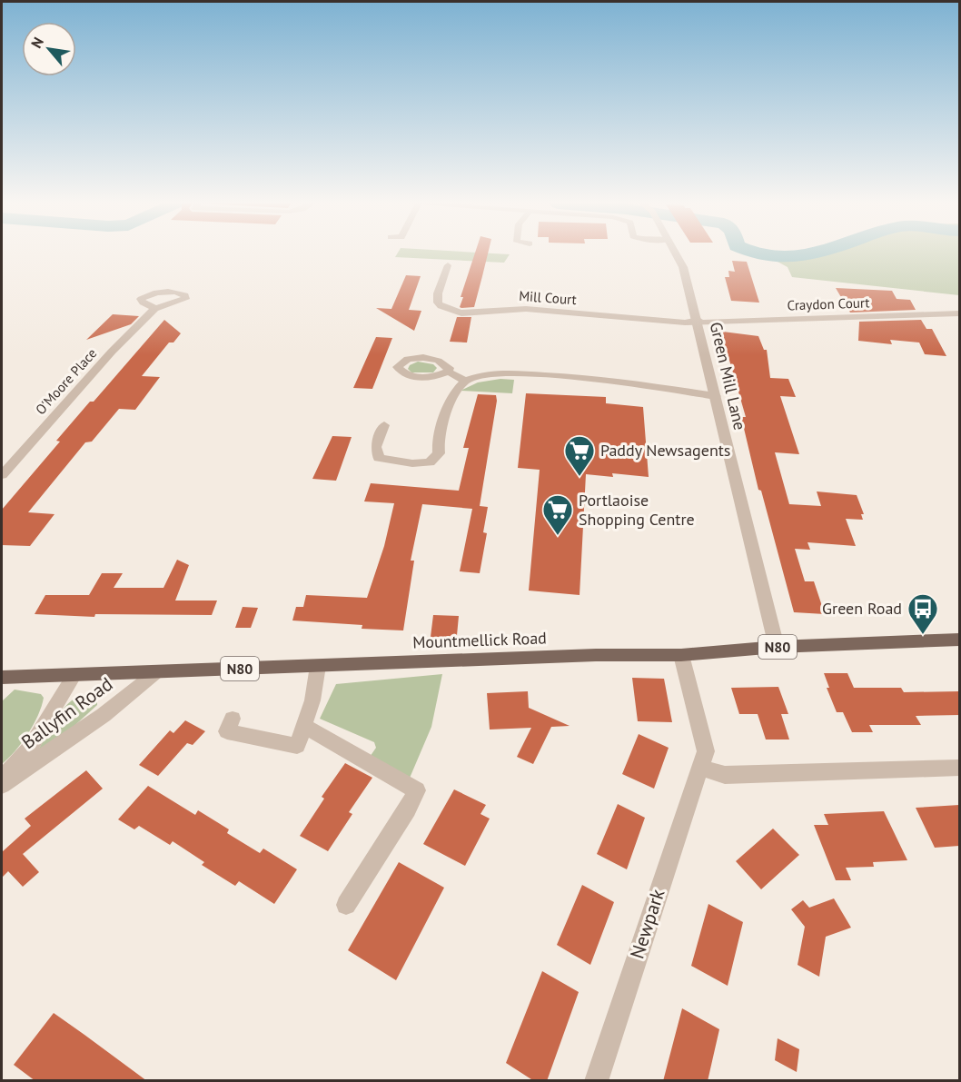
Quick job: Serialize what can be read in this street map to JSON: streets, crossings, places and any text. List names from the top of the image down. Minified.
{"streets":{"main road":["Mountmellick Road","N80"],"street":["Mill Court","Craydon Court","Green Mill Lane","O'Moore Place","Ballyfin Road","Newpark"]},"crossings":[["Mill Court","Craydon Court"],["Mill Court","Green Mill Lane"],["Craydon Court","Green Mill Lane"],["Green Mill Lane","Mountmellick Road"],["Mountmellick Road","Ballyfin Road"],["Mountmellick Road","Newpark"]],"places":{"supermarket":["Paddy Newsagents","Portlaoise Shopping Centre"],"bus stop":["Green Road"]},"north":"top left"}
